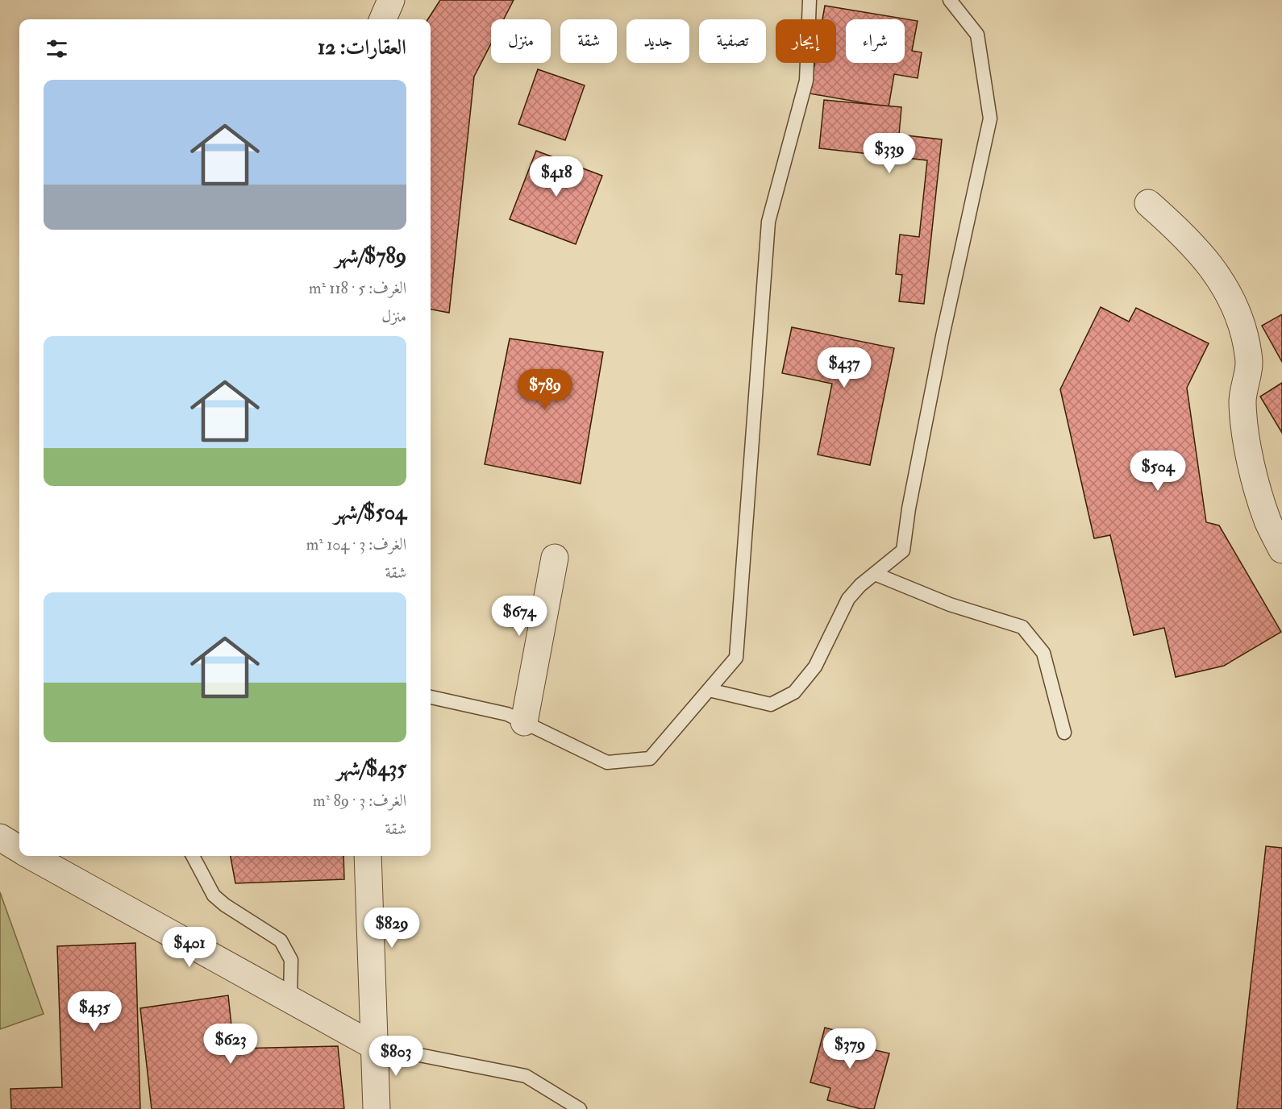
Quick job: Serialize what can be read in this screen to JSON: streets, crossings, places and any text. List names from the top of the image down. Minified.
{"page":{"chip":["شراء","إيجار","تصفية","جديد","شقة","منزل"],"heading":"العقارات: 12","list":[{"name":"$789/شهر","note":"الغرف: 5 · 118 m² · منزل"},{"name":"$504/شهر","note":"الغرف: 3 · 104 m² · شقة"},{"name":"$435/شهر","note":"الغرف: 3 · 89 m² · شقة"}],"price":["$339","$418","$437","$789","$504","$674","$829","$401","$435","$623","$379","$803"]}}
